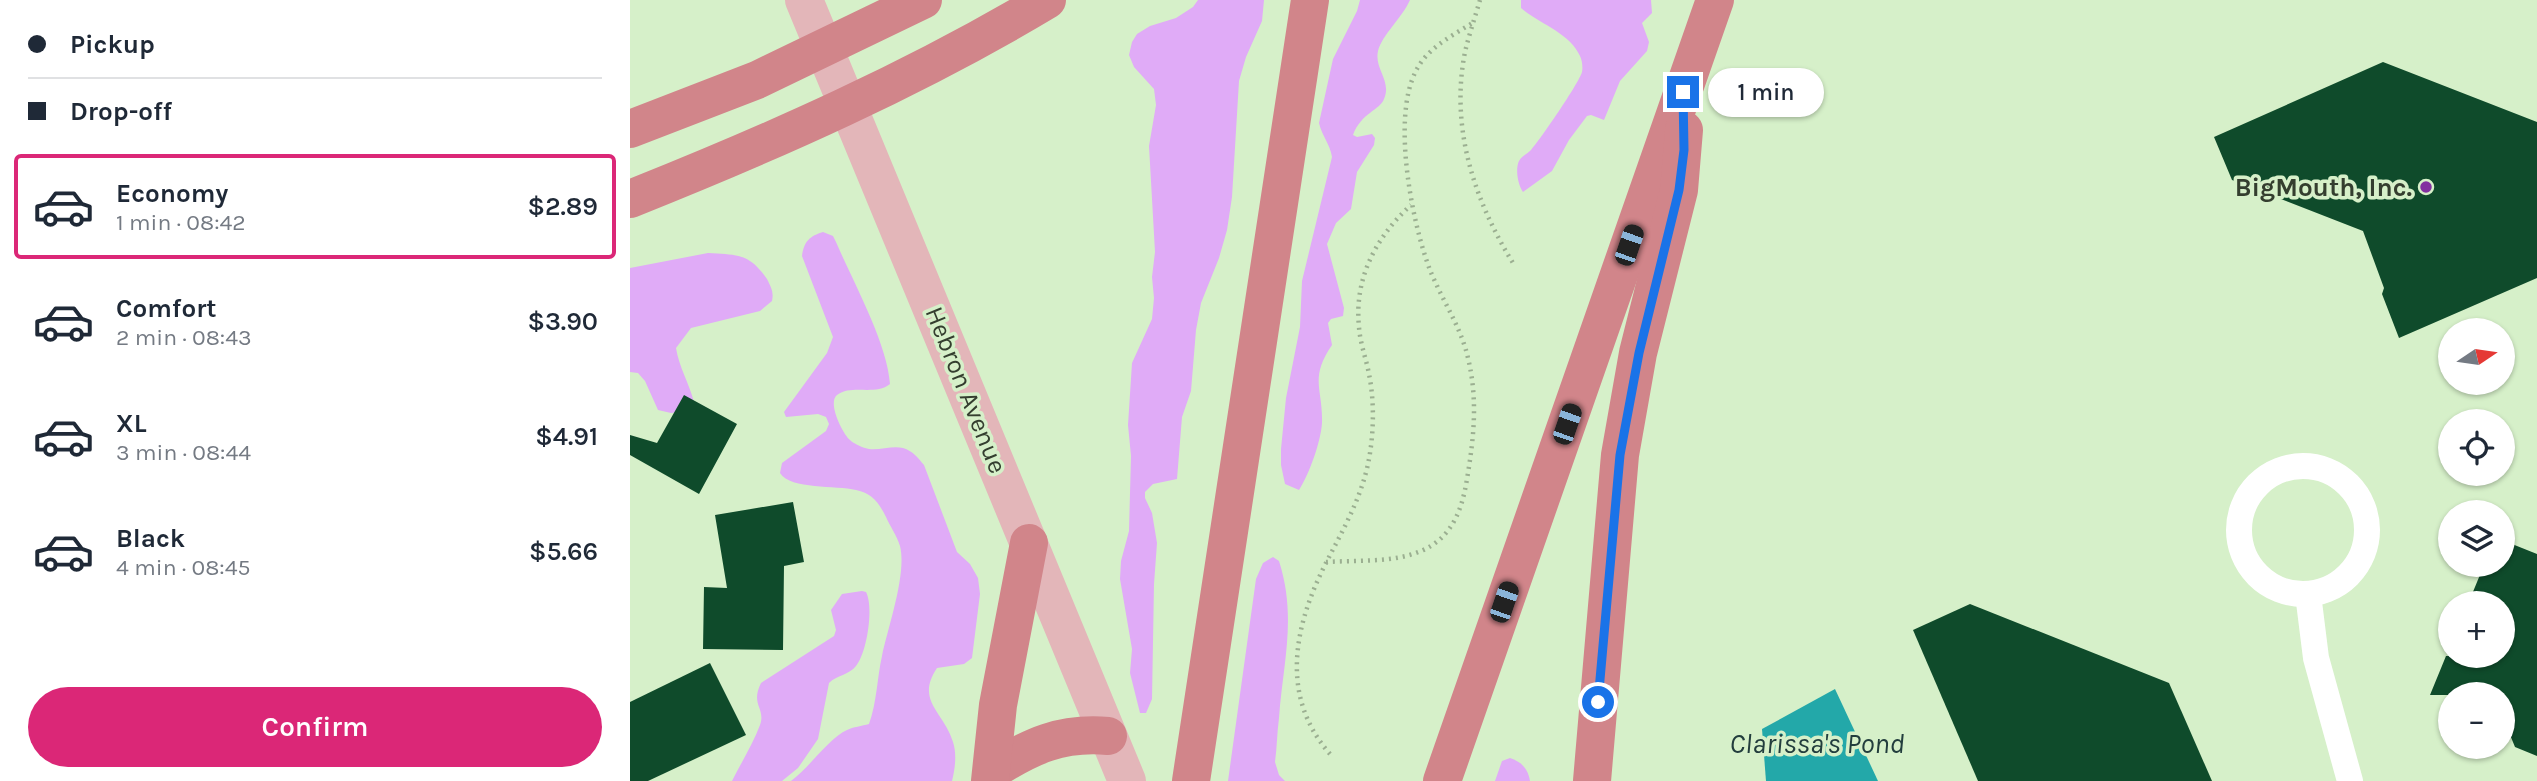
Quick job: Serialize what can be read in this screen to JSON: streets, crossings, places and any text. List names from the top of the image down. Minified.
{"streets":{"main road":["Hebron Avenue"]},"water":["Clarissa's Pond"],"places":["BigMouth, Inc."],"north":"right","page":{"banner":["Pickup","Drop-off"],"bubble":"1 min","list":[{"name":"Economy","note":"1 min · 08:42","value":"$2.89"},{"name":"Comfort","note":"2 min · 08:43","value":"$3.90"},{"name":"XL","note":"3 min · 08:44","value":"$4.91"},{"name":"Black","note":"4 min · 08:45","value":"$5.66"}],"map_buttons":["+","−"],"buttons":"Confirm"}}
